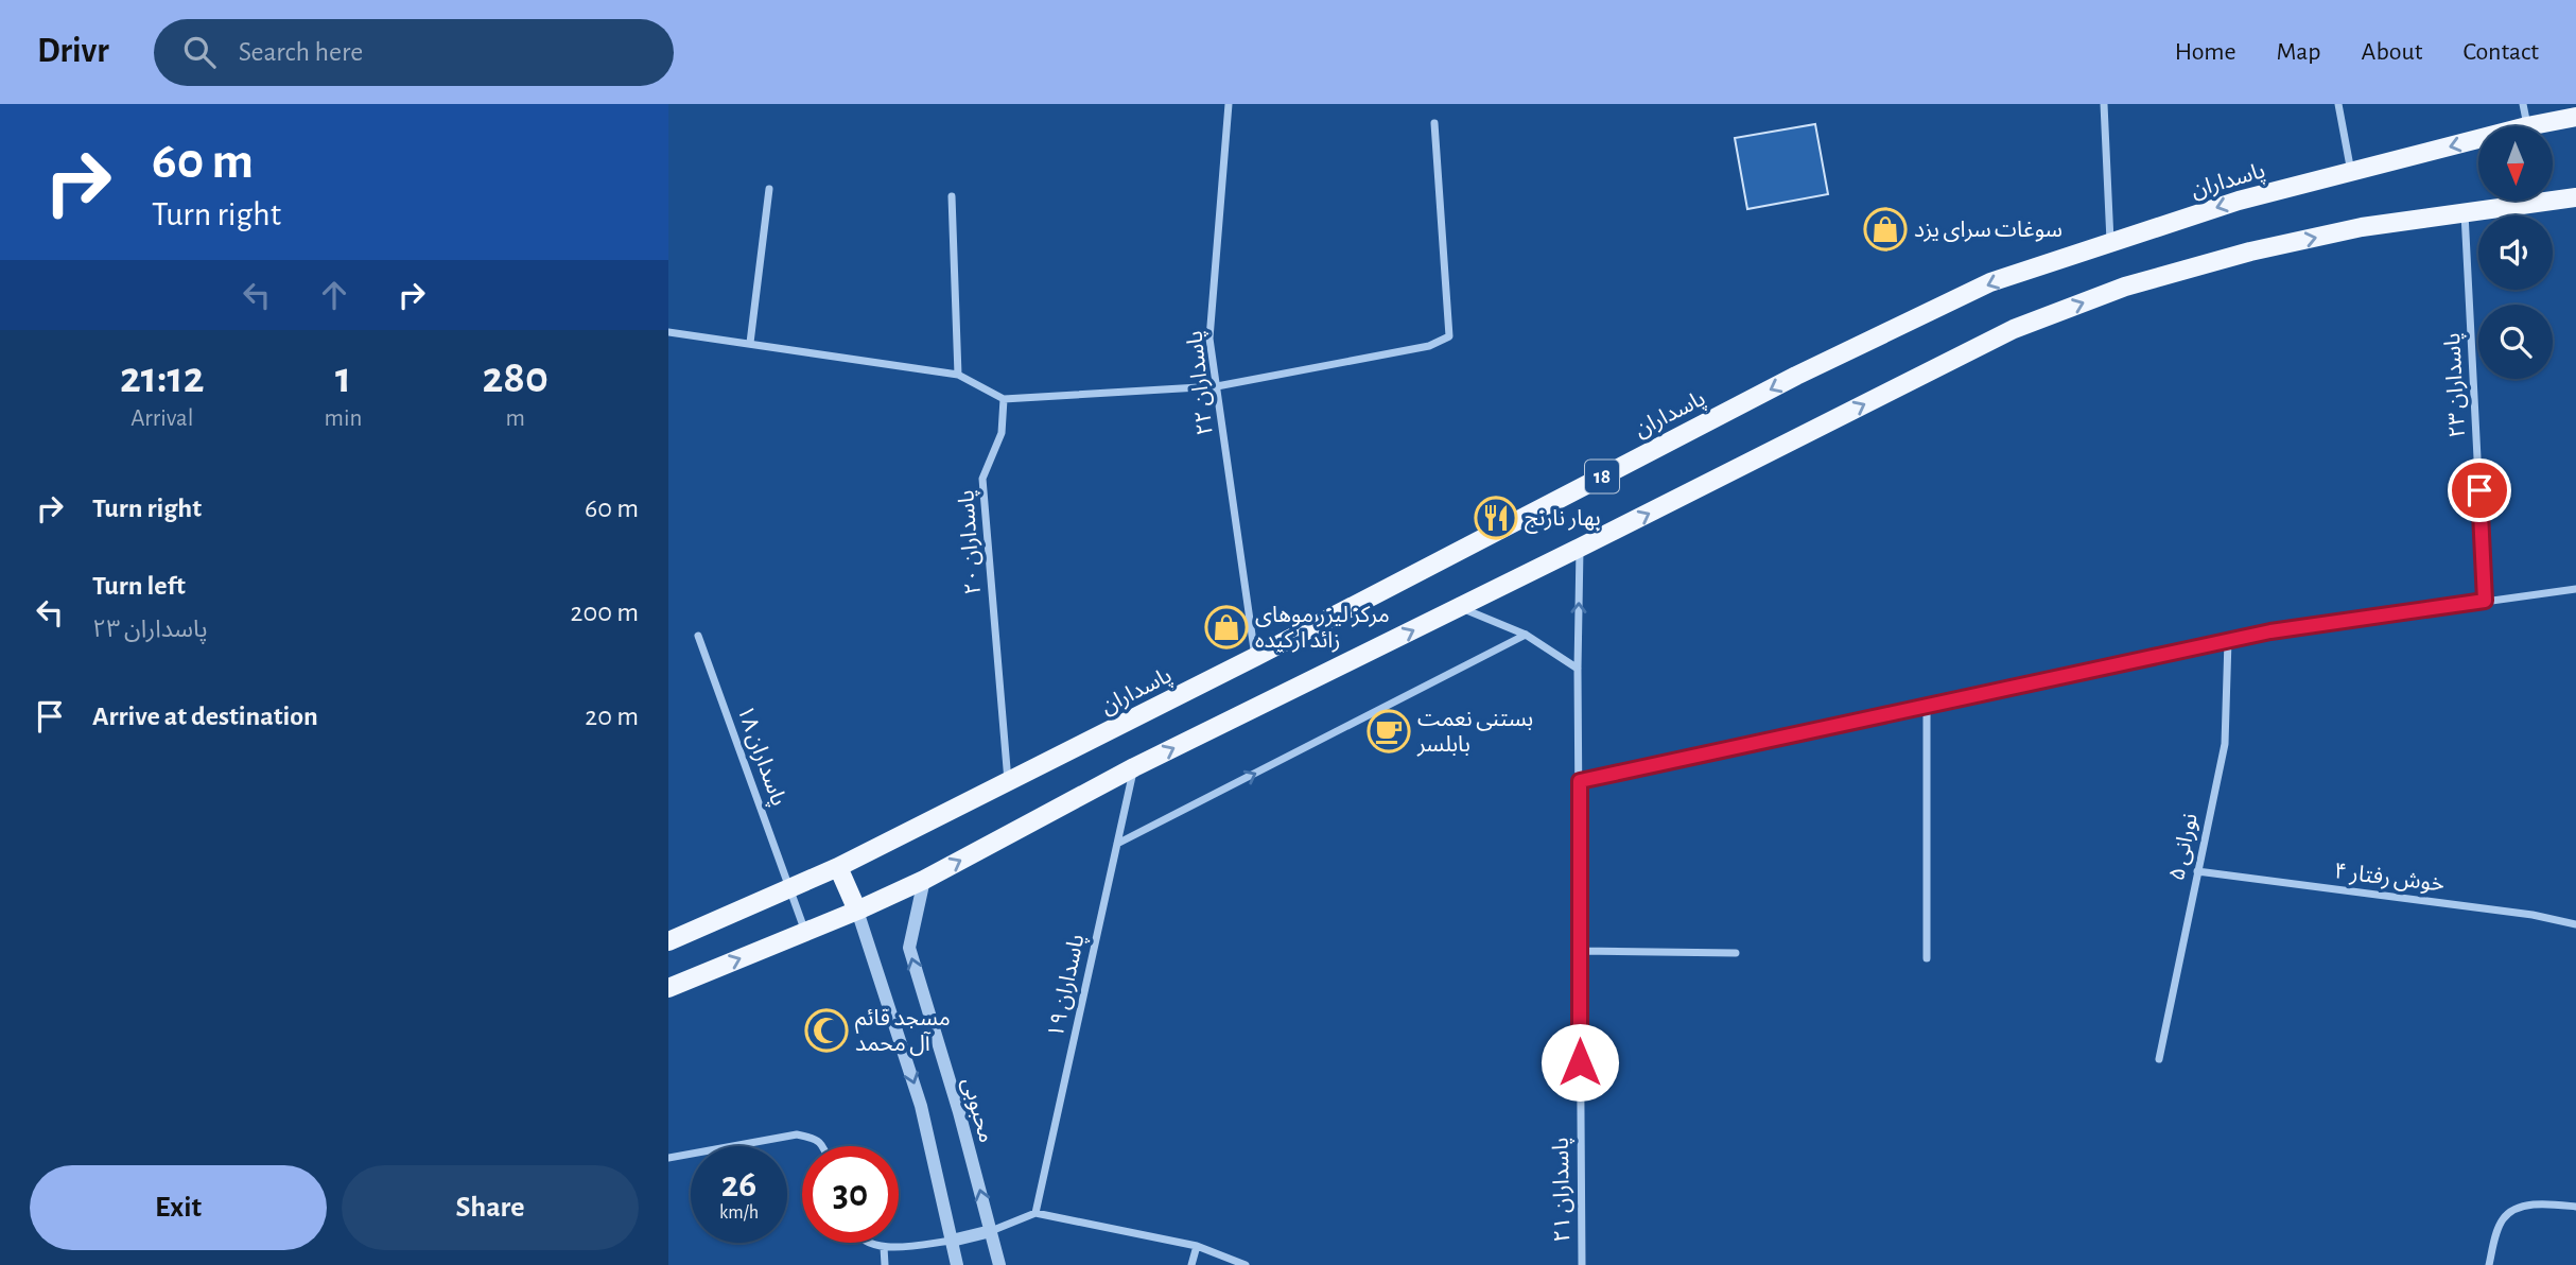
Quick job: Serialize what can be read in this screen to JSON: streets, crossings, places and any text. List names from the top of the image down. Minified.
{"streets":{"main road":["پاسداران","18"],"street":["پاسداران ۲۲","پاسداران ۲۳","پاسداران ۲۰","پاسداران ۱۸","نورانی ۵","خوش رفتار ۴","پاسداران ۱۹","محبوبی","پاسداران ۲۱"]},"crossings":[["پاسداران","پاسداران ۲۲"],["پاسداران","پاسداران ۲۰"],["پاسداران","پاسداران ۱۸"],["پاسداران ۲۳","18"],["18","پاسداران ۱۸"],["18","پاسداران ۱۹"],["18","محبوبی"],["18","پاسداران ۲۱"],["نورانی ۵","خوش رفتار ۴"]],"places":{"shop":["سوغات سرای یزد","مرکز لیزر موهای زائد ارکیده"],"restaurant":["بهار نارنج"],"cafe":["بستنی نعمت بابلسر"],"mosque":["مسجد قائم آل محمد"]},"north":"bottom","page":{"header":"Drivr","search":"Search here","nav":["Home","Map","About","Contact"],"turn":["60 m","Turn right"],"eta":["21:12","Arrival","1","min","280","m"],"list":[{"name":"Turn right","value":"60 m"},{"name":"Turn left","note":"پاسداران ۲۳","value":"200 m"},{"name":"Arrive at destination","value":"20 m"}],"speed":"26 km/h","limit":"30","buttons":["Exit","Share"]}}
